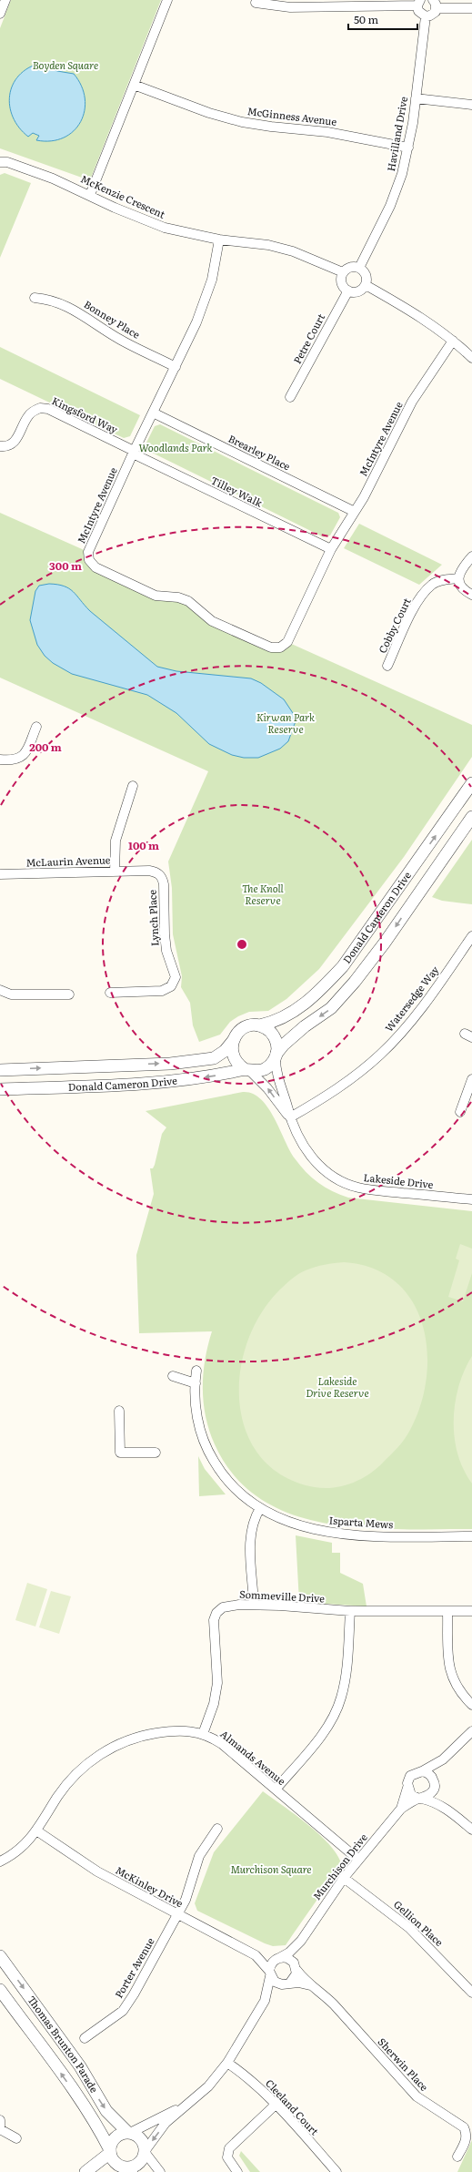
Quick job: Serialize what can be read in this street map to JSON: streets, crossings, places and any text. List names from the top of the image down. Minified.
{"streets":{"street":["McGinness Avenue","Havilland Drive","McKenzie Crescent","Bonney Place","Petre Court","Kingsford Way","McIntyre Avenue","Brearley Place","Tilley Walk","Cobby Court","McLaurin Avenue","Lynch Place","Donald Cameron Drive","Watersedge Way","Lakeside Drive","Isparta Mews","Sommeville Drive","Almands Avenue","Murchison Drive","McKinley Drive","Gellion Place","Porter Avenue","Thomas Brunton Parade","Sherwin Place","Cleeland Court"]},"crossings":[["McGinness Avenue","Havilland Drive"],["Havilland Drive","McKenzie Crescent"],["Havilland Drive","Petre Court"],["McKenzie Crescent","Petre Court"],["McKenzie Crescent","McIntyre Avenue"],["Bonney Place","McIntyre Avenue"],["Kingsford Way","McIntyre Avenue"],["Kingsford Way","Tilley Walk"],["McIntyre Avenue","Brearley Place"],["McIntyre Avenue","Tilley Walk"],["McLaurin Avenue","Lynch Place"],["Donald Cameron Drive","Lakeside Drive"],["Watersedge Way","Lakeside Drive"],["Sommeville Drive","Almands Avenue"],["Almands Avenue","Murchison Drive"],["Almands Avenue","McKinley Drive"],["Murchison Drive","McKinley Drive"],["Murchison Drive","Gellion Place"],["Murchison Drive","Sherwin Place"],["McKinley Drive","Porter Avenue"],["McKinley Drive","Sherwin Place"]],"parks":["Boyden Square","Woodlands Park","Kirwan Park Reserve","The Knoll Reserve","Lakeside Drive Reserve","Murchison Square"],"scale_bar":"50 m","rings":["300 m","200 m","100 m"]}
